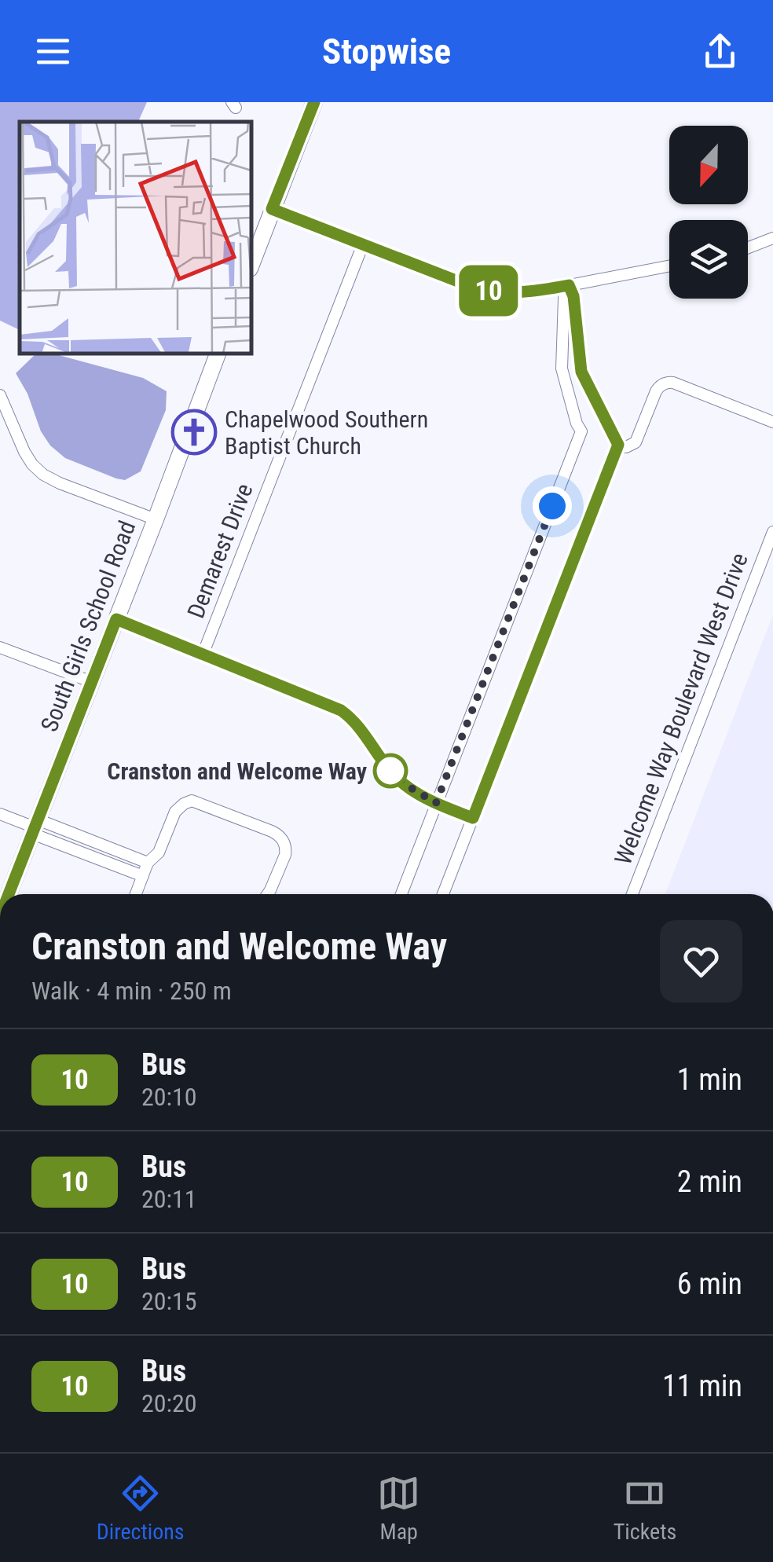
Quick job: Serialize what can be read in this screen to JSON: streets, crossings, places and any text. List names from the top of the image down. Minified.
{"streets":{"main road":["South Girls School Road"],"street":["Demarest Drive","Welcome Way Boulevard West Drive"]},"places":{"church":["Chapelwood Southern Baptist Church"],"other":["Cranston and Welcome Way"]},"lines":["bus line 10"],"north":"bottom","page":{"header":"Stopwise","on_map":"10","heading":["Cranston and Welcome Way","Walk · 4 min · 250 m"],"list":[{"mark":"10","name":"Bus","note":"20:10","value":"1 min"},{"mark":"10","name":"Bus","note":"20:11","value":"2 min"},{"mark":"10","name":"Bus","note":"20:15","value":"6 min"},{"mark":"10","name":"Bus","note":"20:20","value":"11 min"}],"tabs":["Directions","Map","Tickets"]}}
